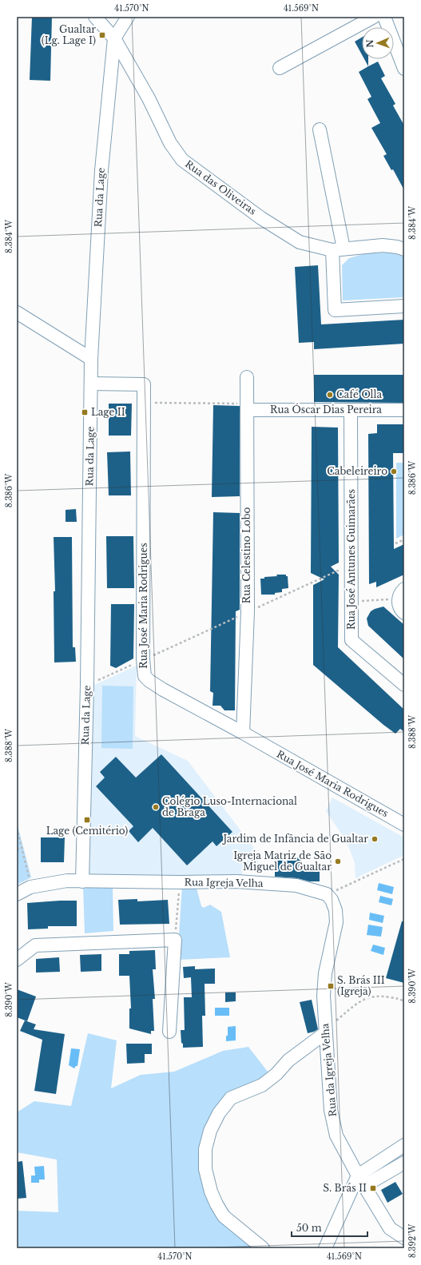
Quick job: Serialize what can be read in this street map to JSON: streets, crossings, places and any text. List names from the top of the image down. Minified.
{"streets":{"street":["Rua das Oliveiras","Rua da Lage","Rua Óscar Dias Pereira","Rua Celestino Lobo","Rua José Antunes Guimarães","Rua José Maria Rodrigues","Rua Igreja Velha","Rua da Igreja Velha"]},"crossings":[["Rua das Oliveiras","Rua da Lage"],["Rua da Lage","Rua José Maria Rodrigues"],["Rua da Lage","Rua Igreja Velha"],["Rua Óscar Dias Pereira","Rua Celestino Lobo"],["Rua Óscar Dias Pereira","Rua José Antunes Guimarães"],["Rua Celestino Lobo","Rua José Maria Rodrigues"],["Rua Igreja Velha","Rua da Igreja Velha"]],"places":{"transit":["Gualtar (Lg. Lage I)","Lage II","Lage (Cemitério)","S. Brás III (Igreja)","S. Brás II"],"other":["Café Olla","Cabeleireiro","Colégio Luso-Internacional de Braga","Jardim de Infância de Gualtar","Igreja Matriz de São Miguel de Gualtar"]},"scale_bar":"50 m","north":"left","coordinates":["41.570°N","41.569°N","8.384°W","8.386°W","8.388°W","8.390°W","8.392°W"]}
